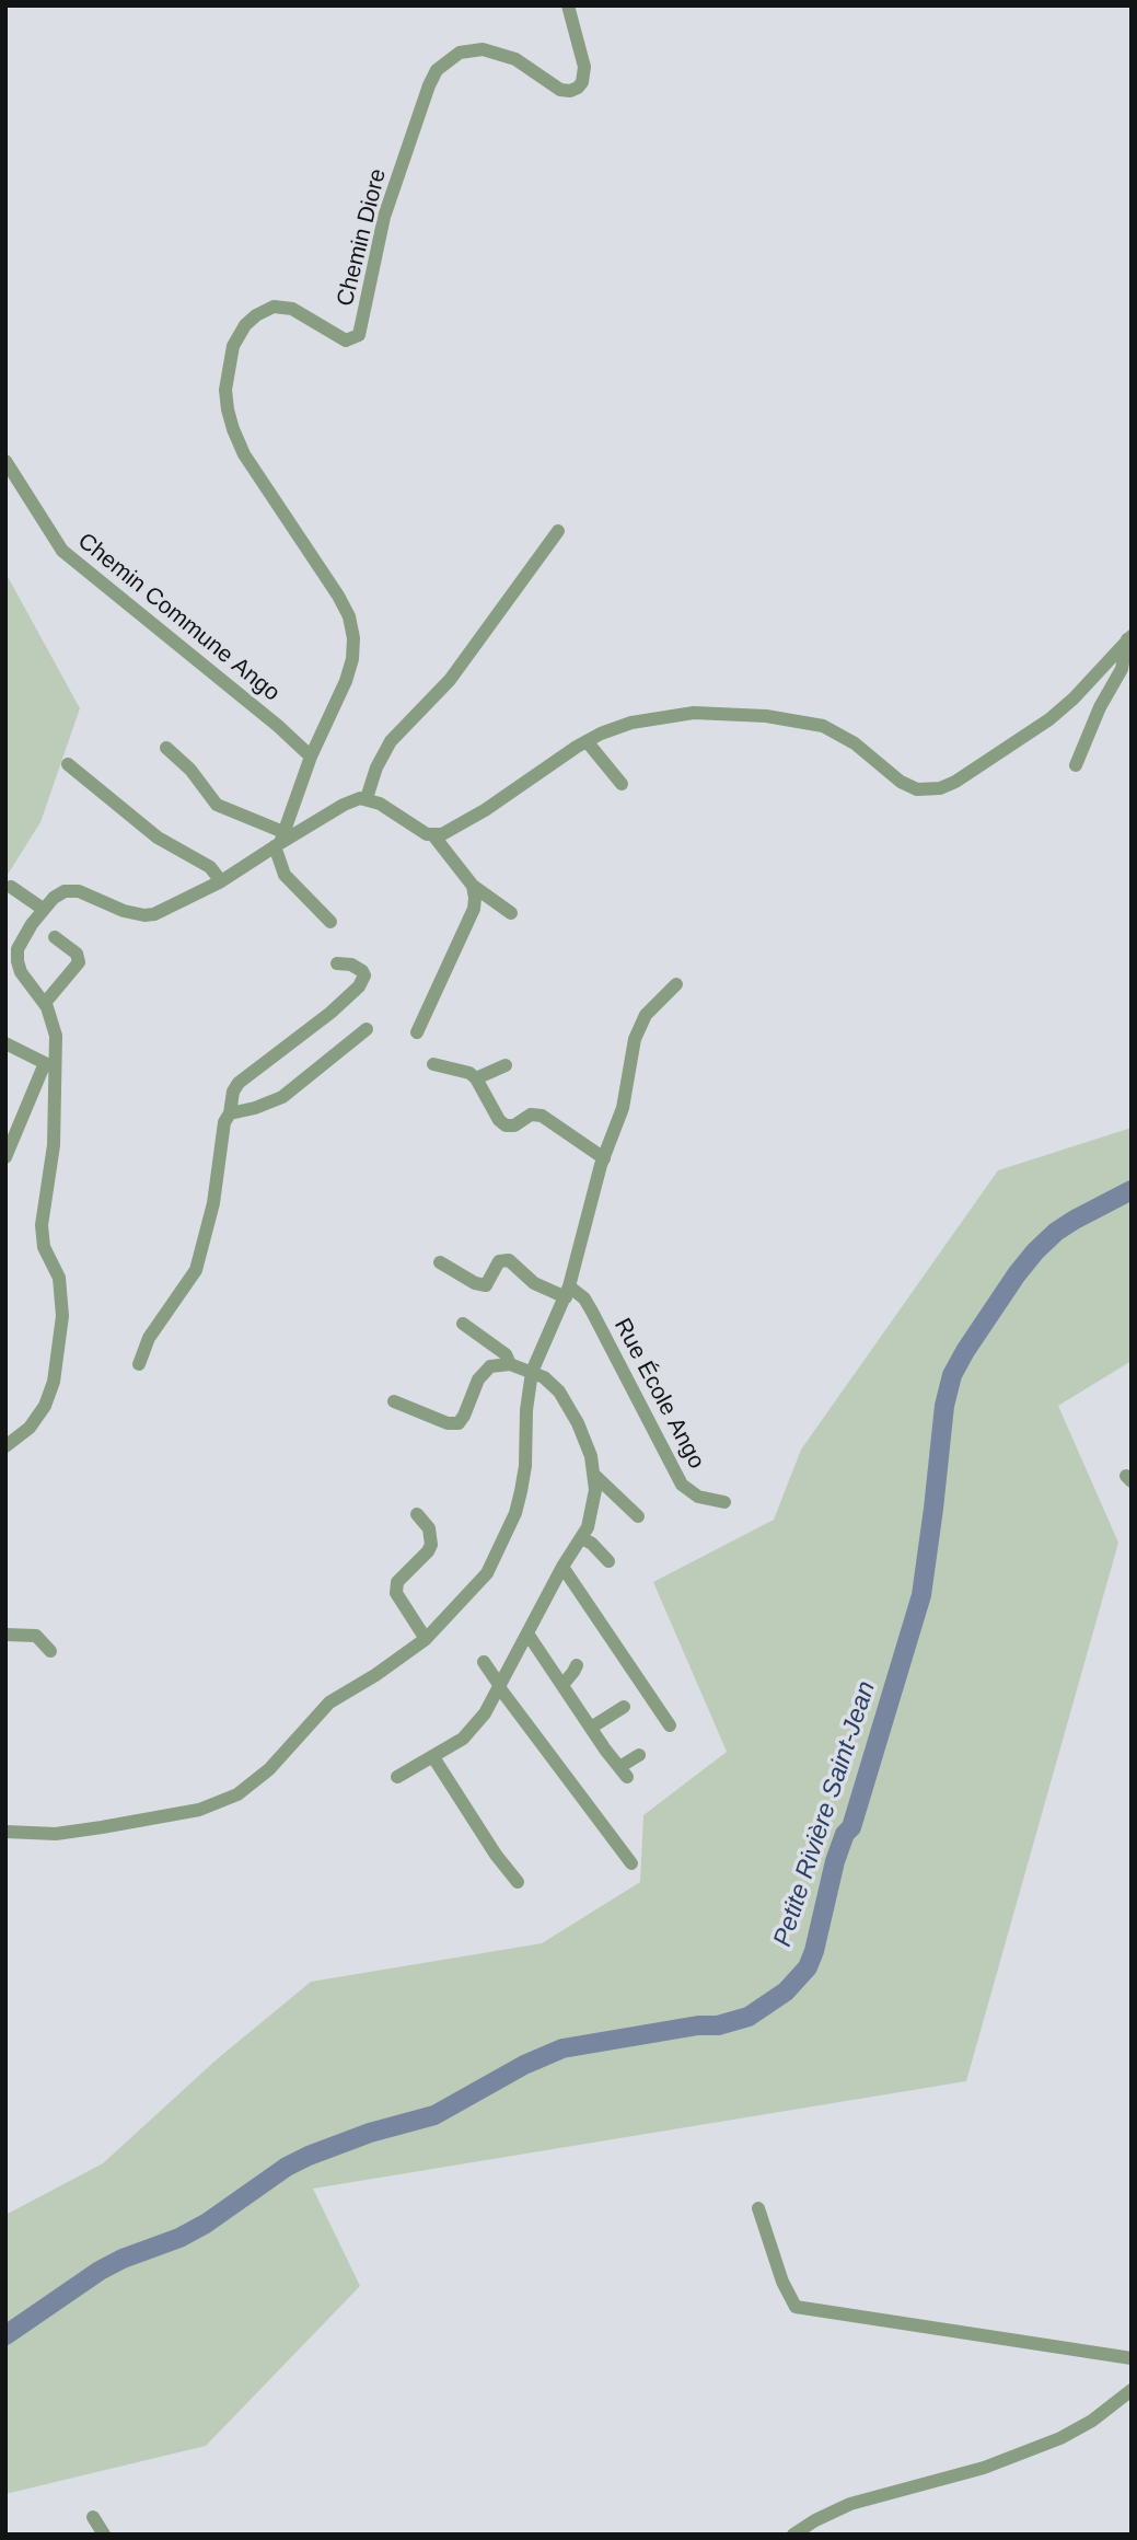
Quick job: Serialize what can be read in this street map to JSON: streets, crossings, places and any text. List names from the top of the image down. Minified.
{"streets":{"street":["Chemin Diore","Chemin Commune Ango","Rue École Ango"]},"crossings":[["Chemin Diore","Chemin Commune Ango"]],"water":["Petite Rivière Saint-Jean"]}
